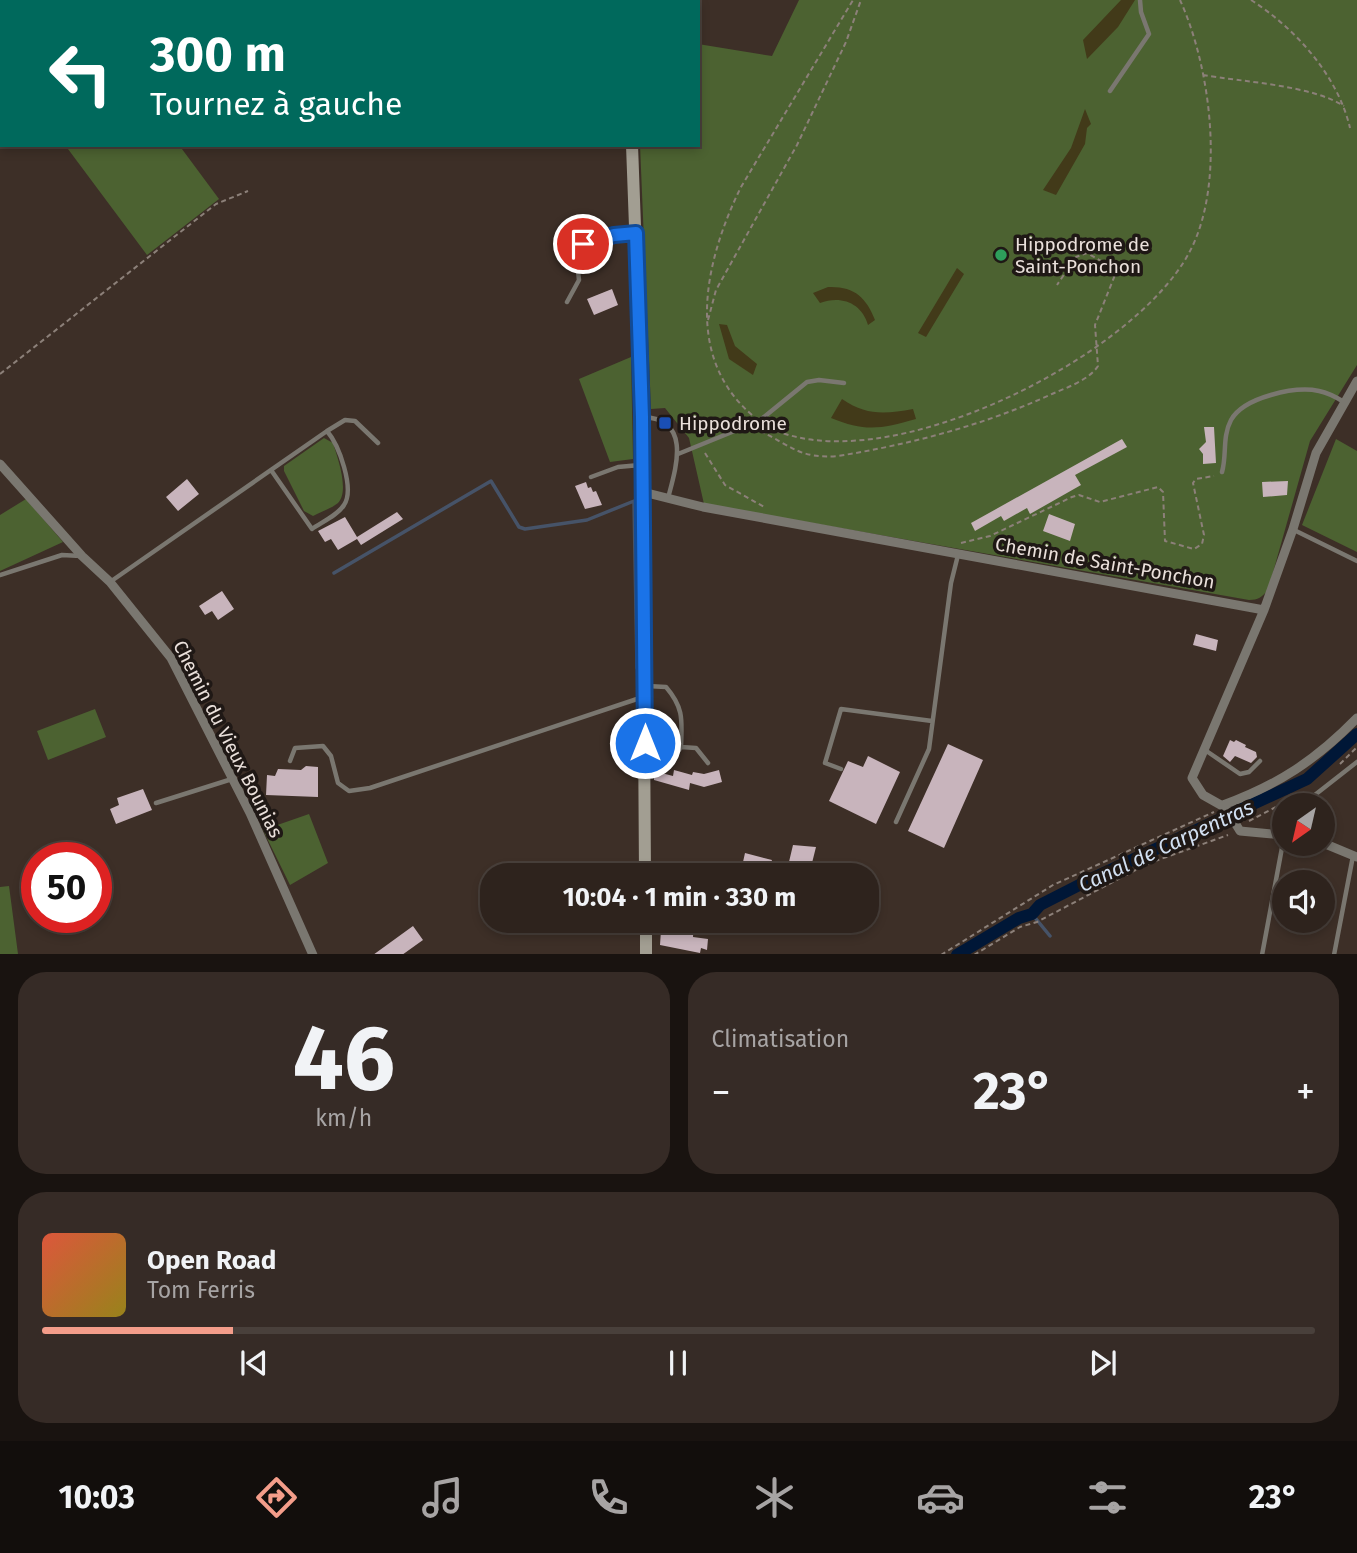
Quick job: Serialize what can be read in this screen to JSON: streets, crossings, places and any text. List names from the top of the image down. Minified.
{"streets":{"street":["Chemin de Saint-Ponchon","Chemin du Vieux Bounias"]},"water":["Canal de Carpentras"],"places":{"other":["Hippodrome de Saint-Ponchon"],"transit":["Hippodrome"]},"north":"bottom left","page":{"turn":["300 m","Tournez à gauche"],"limit":"50","trip":"10:04 · 1 min · 330 m","tile":[["46","km/h"],"Climatisation"],"heat":["−","23°","+"],"song":["Open Road","Tom Ferris"],"tabs":["10:03","23°"]}}
